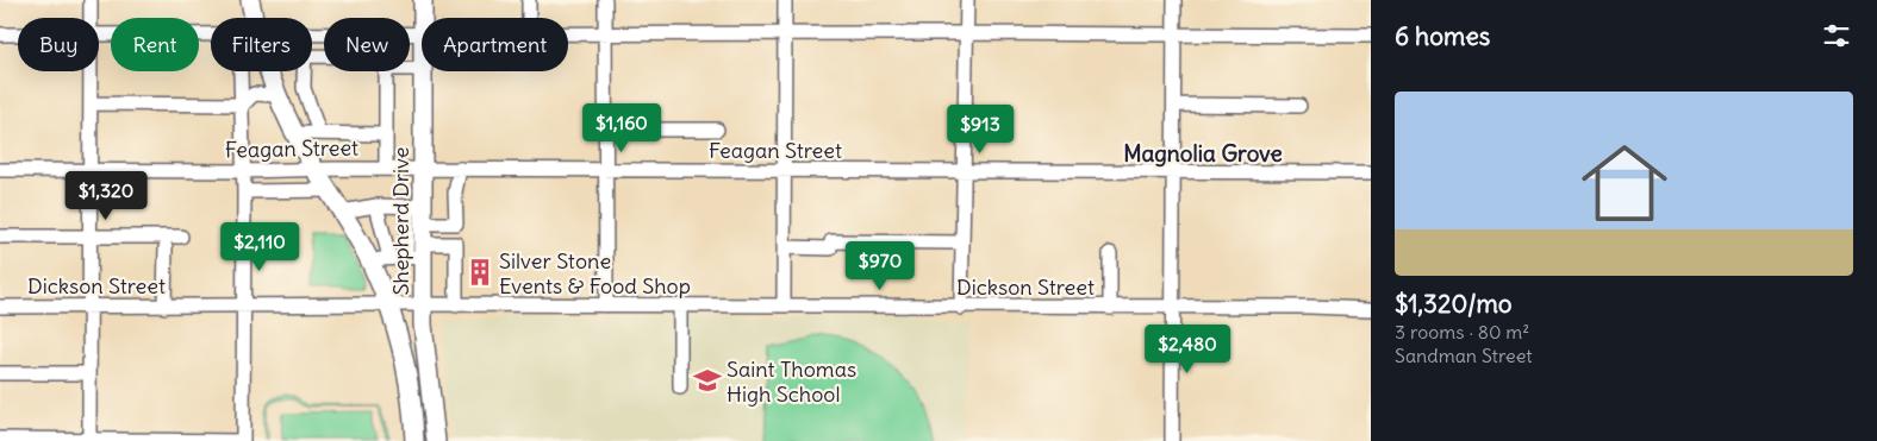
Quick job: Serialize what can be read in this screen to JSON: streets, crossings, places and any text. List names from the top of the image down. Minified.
{"streets":{"main road":["Shepherd Drive"],"street":["Feagan Street","Dickson Street"]},"crossings":[["Feagan Street","Shepherd Drive"],["Shepherd Drive","Dickson Street"]],"districts":["Magnolia Grove"],"places":{"building":["Silver Stone Events & Food Shop"],"school or university":["Saint Thomas High School"]},"page":{"heading":"6 homes","chip":["Buy","Rent","Filters","New","Apartment"],"list":[{"name":"$1,320/mo","note":"3 rooms · 80 m² · Sandman Street"}],"price":["$1,160","$913","$1,320","$2,110","$970","$2,480"]}}
